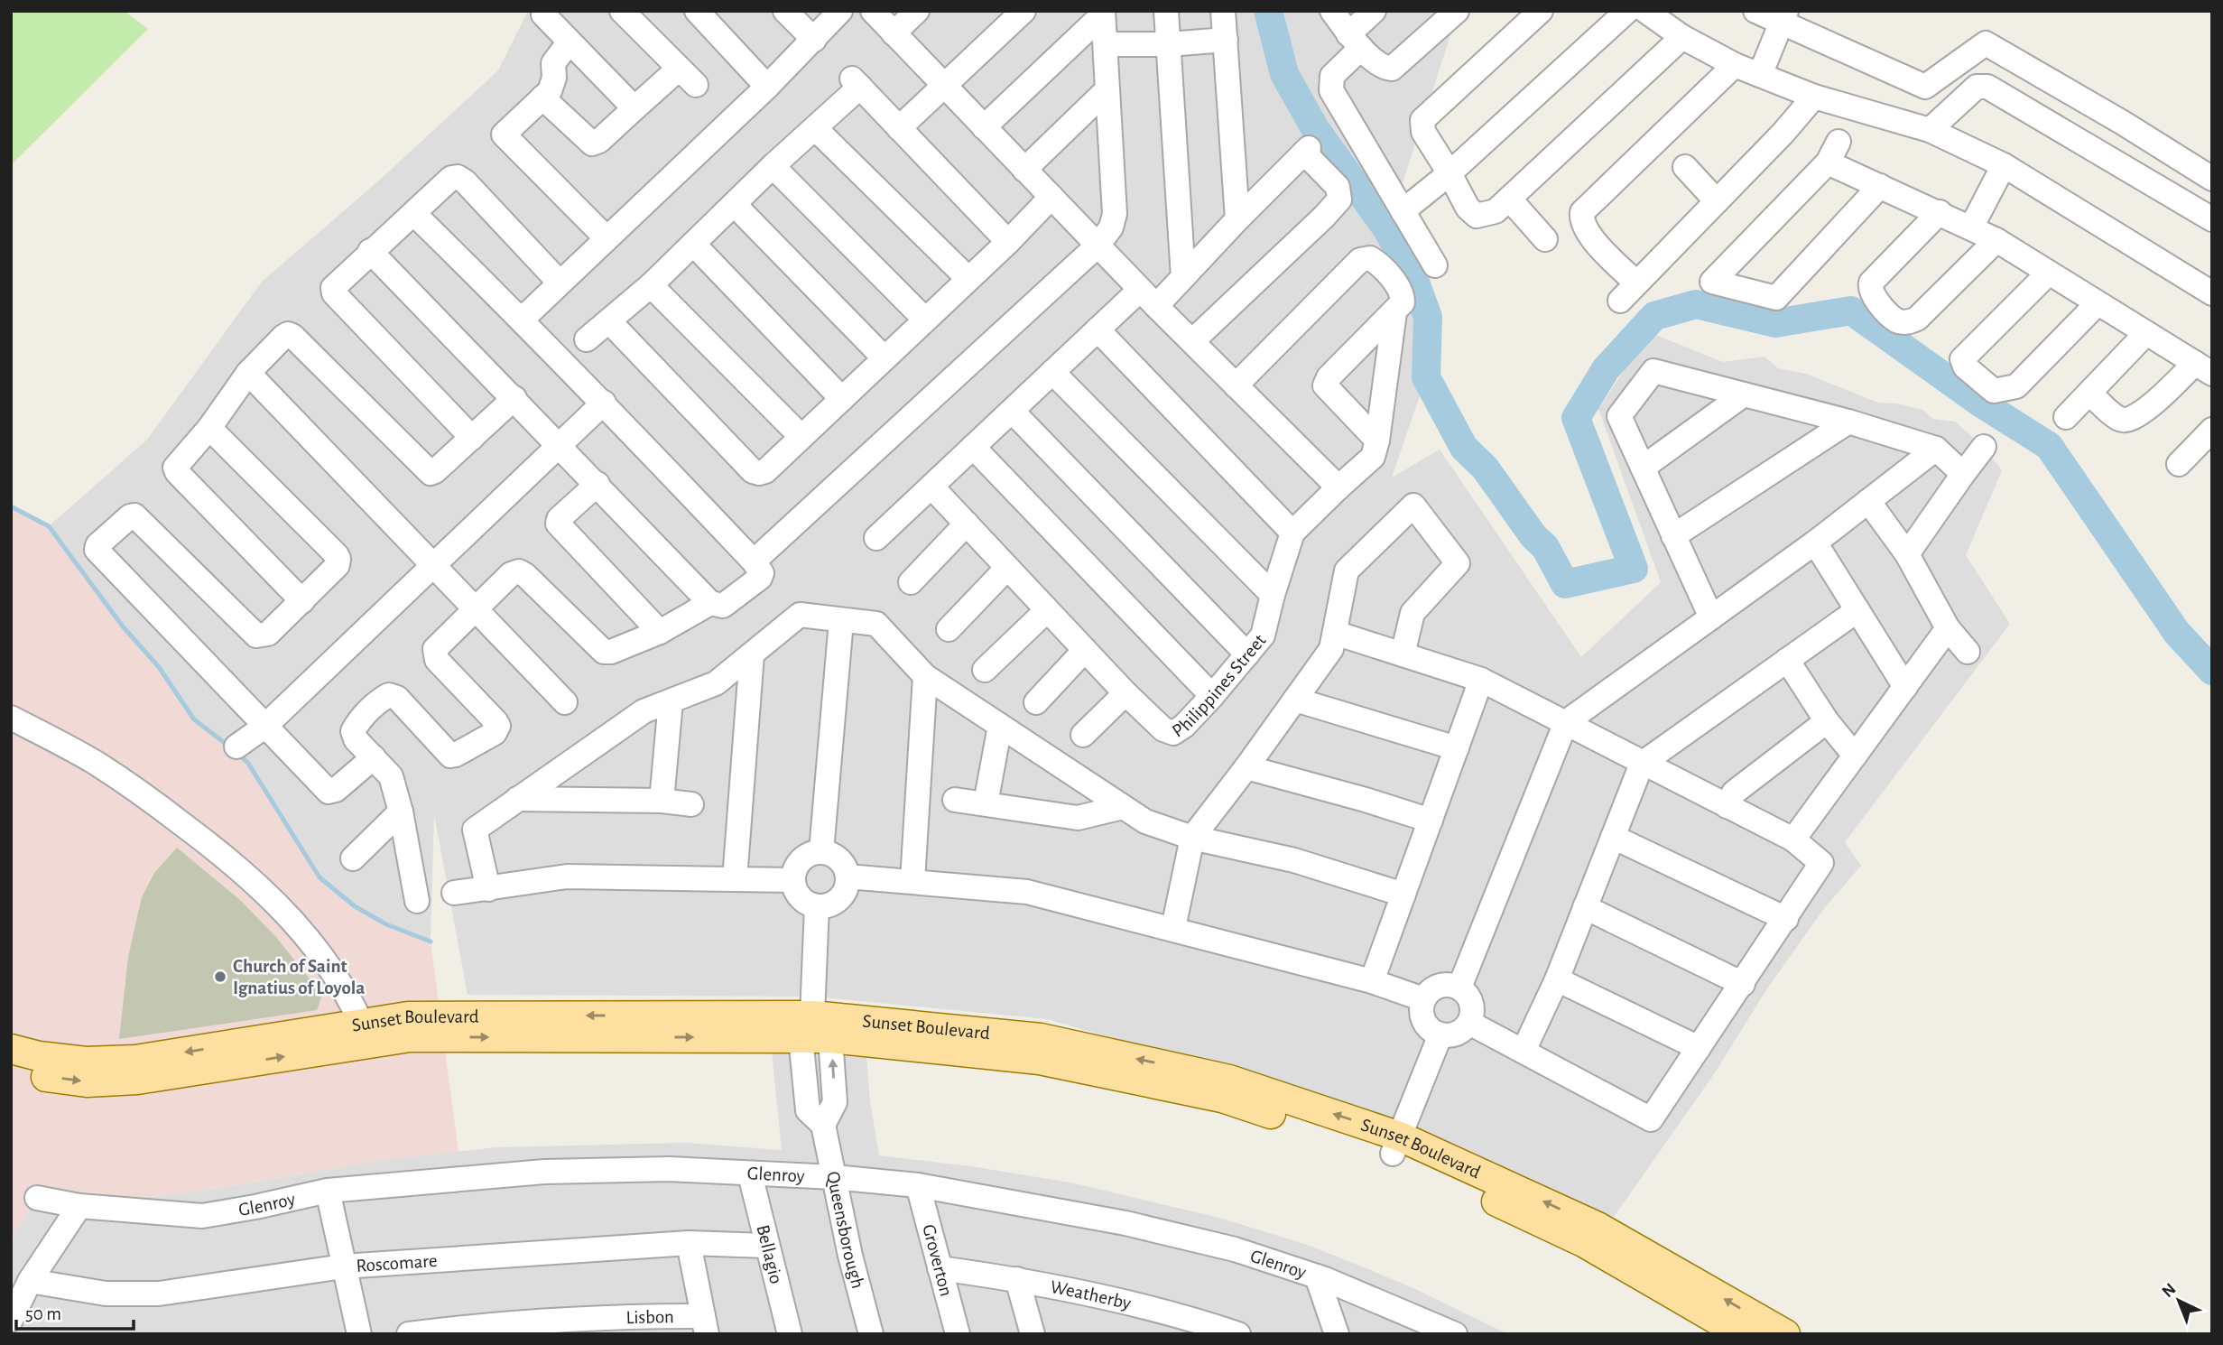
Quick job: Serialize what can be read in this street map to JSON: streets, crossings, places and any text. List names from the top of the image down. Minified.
{"streets":{"main road":["Sunset Boulevard"],"street":["Philippines Street","Glenroy","Queensborough","Bellagio","Groverton","Roscomare","Weatherby","Lisbon"]},"crossings":[["Glenroy","Queensborough"],["Glenroy","Bellagio"],["Glenroy","Groverton"],["Bellagio","Roscomare"],["Groverton","Weatherby"]],"places":["Church of Saint Ignatius of Loyola"],"scale_bar":"50 m","north":"top left"}
